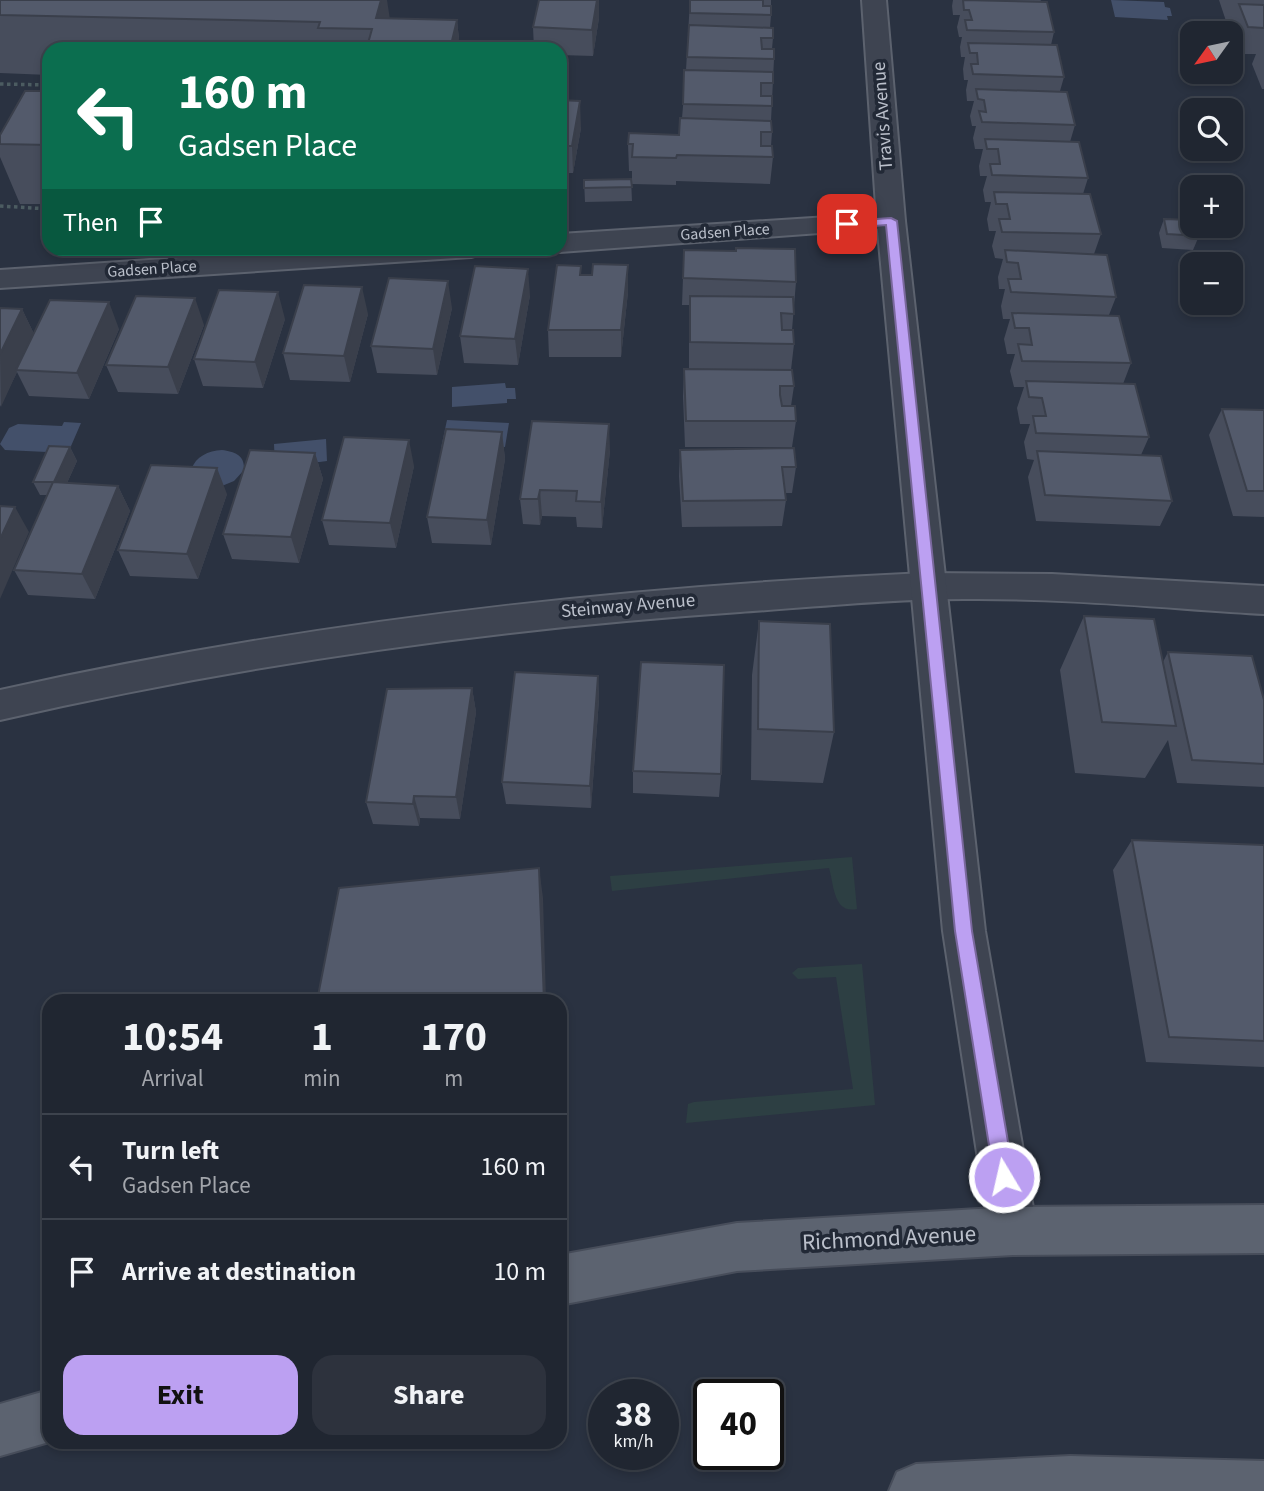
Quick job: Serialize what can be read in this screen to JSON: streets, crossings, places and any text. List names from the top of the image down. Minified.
{"streets":{"main road":["Richmond Avenue"],"street":["Travis Avenue","Gadsen Place","Steinway Avenue"]},"crossings":[["Travis Avenue","Gadsen Place"],["Travis Avenue","Steinway Avenue"],["Travis Avenue","Richmond Avenue"]],"north":"bottom left","page":{"map_buttons":["+","−"],"turn":["160 m","Gadsen Place"],"then":"Then","eta":["10:54","Arrival","1","min","170","m"],"list":[{"name":"Turn left","note":"Gadsen Place","value":"160 m"},{"name":"Arrive at destination","value":"10 m"}],"buttons":["Exit","Share"],"speed":"38 km/h","limit":"40"}}
